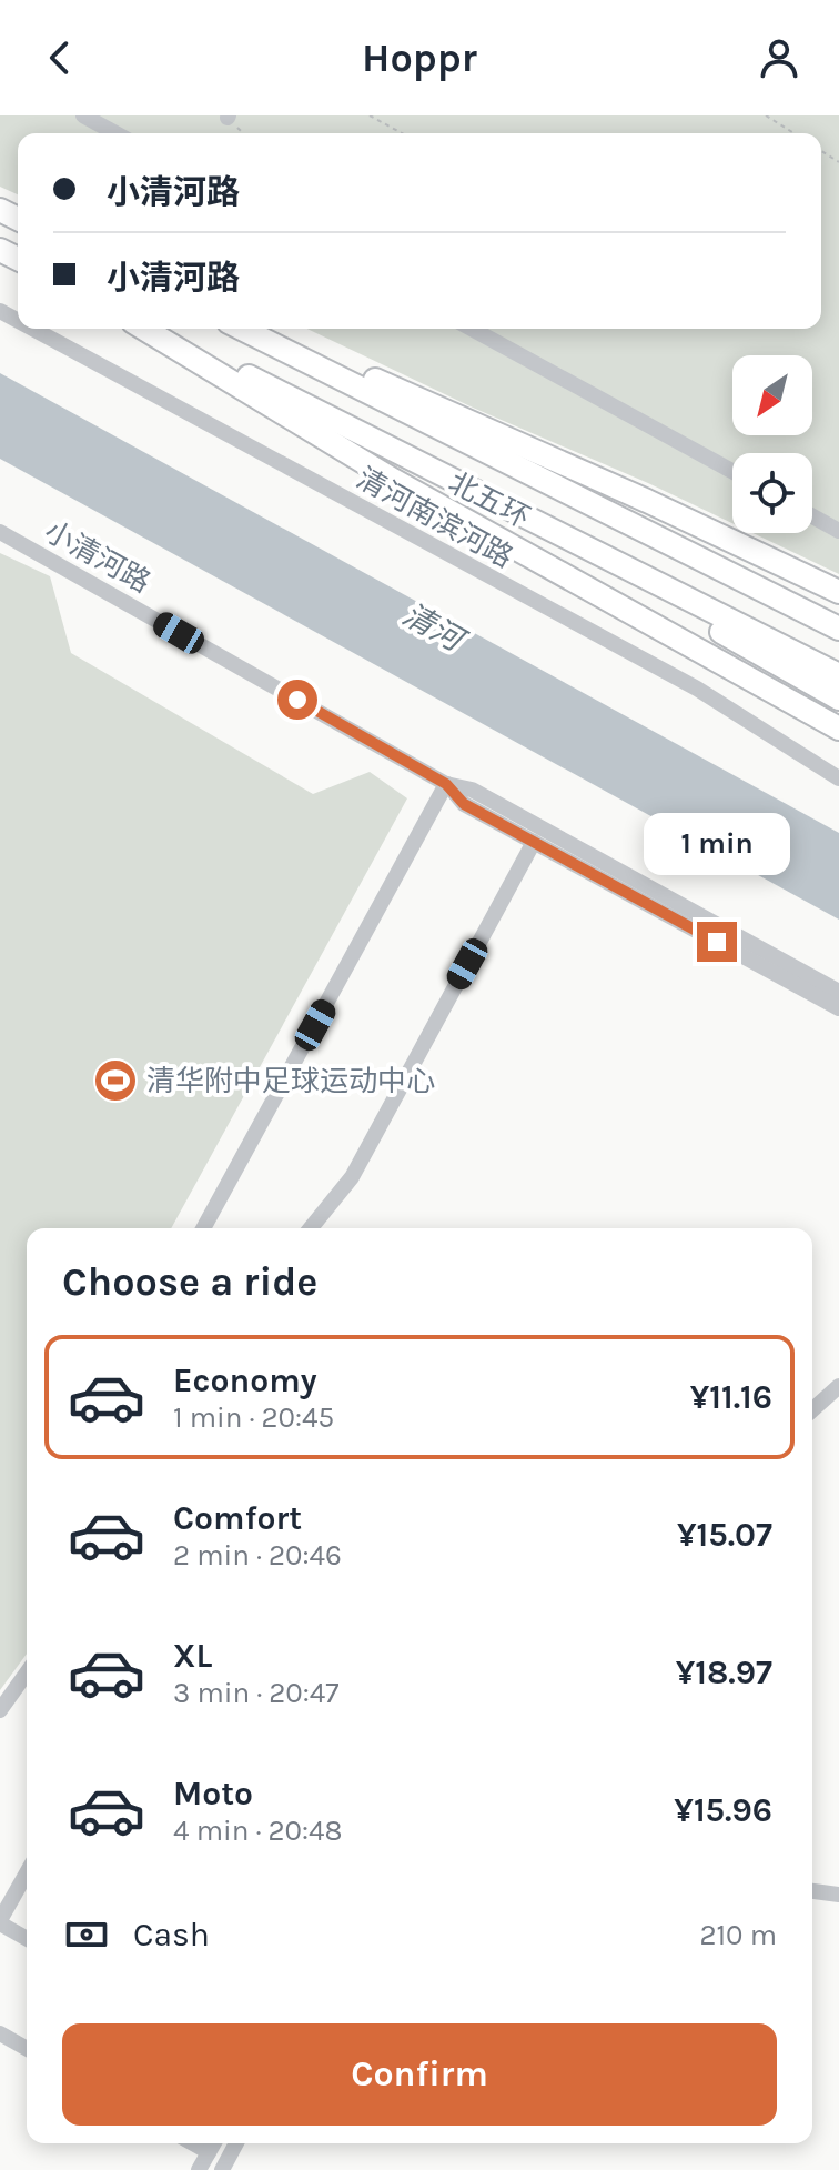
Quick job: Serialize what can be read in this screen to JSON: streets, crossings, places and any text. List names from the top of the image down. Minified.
{"streets":{"highway":["北五环"],"street":["清河南滨河路","小清河路"]},"water":["清河"],"places":{"sports":["清华附中足球运动中心"]},"north":"bottom left","page":{"header":"Hoppr","banner":["小清河路","小清河路"],"bubble":"1 min","heading":"Choose a ride","list":[{"name":"Economy","note":"1 min · 20:45","value":"¥11.16"},{"name":"Comfort","note":"2 min · 20:46","value":"¥15.07"},{"name":"XL","note":"3 min · 20:47","value":"¥18.97"},{"name":"Moto","note":"4 min · 20:48","value":"¥15.96"}],"pay":["Cash","210 m"],"buttons":"Confirm"}}
